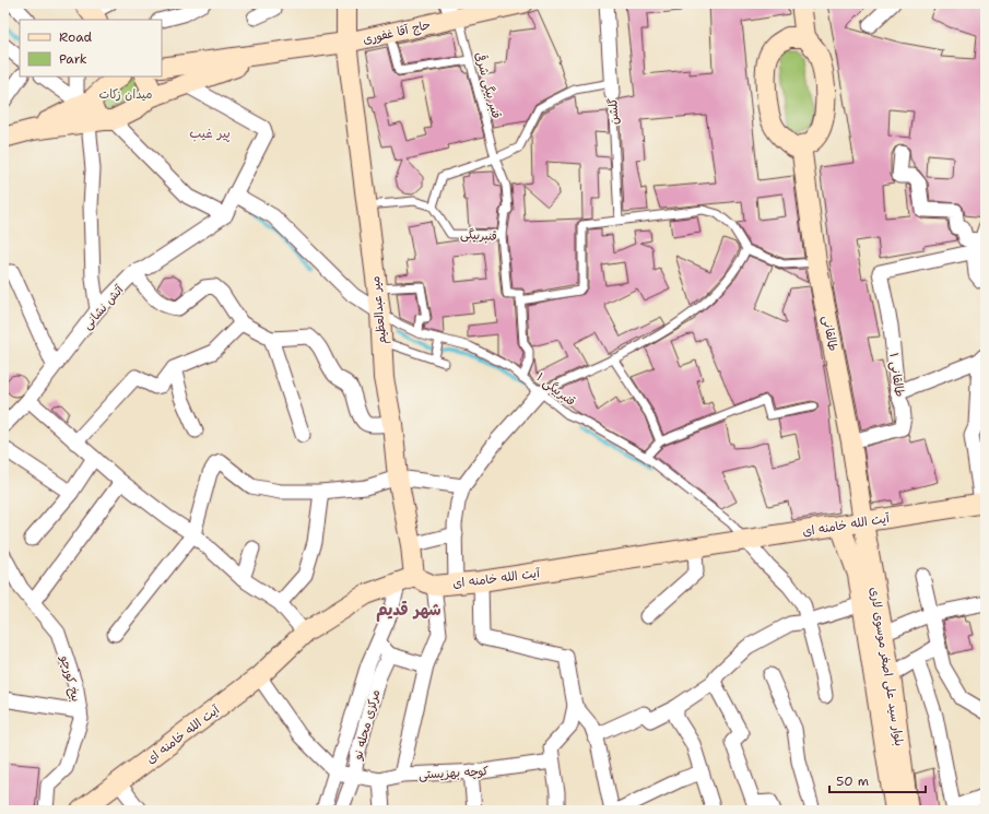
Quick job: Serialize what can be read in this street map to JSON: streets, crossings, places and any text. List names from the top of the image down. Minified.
{"streets":{"main road":["حاج آقا غفوری","میر عبدالعظیم","طالقانی","آیت الله خامنه ای","بلوار سید علی اصغر موسوی لاری"],"street":["گلشن","آتش نشانی","طالقانی ۱","بیخ کورچو","مرکزی محله نو","کوچه بهزیستی"],"lane":["قنبر بیگی شرقی","قنبربیگی","قنبربیگی ۱"]},"crossings":[["حاج آقا غفوری","قنبر بیگی شرقی"],["حاج آقا غفوری","میر عبدالعظیم"],["قنبر بیگی شرقی","قنبربیگی"],["میر عبدالعظیم","قنبربیگی ۱"],["میر عبدالعظیم","آیت الله خامنه ای"],["میر عبدالعظیم","مرکزی محله نو"],["طالقانی","طالقانی ۱"],["طالقانی","آیت الله خامنه ای"],["طالقانی","بلوار سید علی اصغر موسوی لاری"],["قنبربیگی ۱","آیت الله خامنه ای"],["آیت الله خامنه ای","بلوار سید علی اصغر موسوی لاری"],["آیت الله خامنه ای","مرکزی محله نو"],["مرکزی محله نو","کوچه بهزیستی"]],"districts":["پیر غیب","شهر قدیم"],"parks":["میدان زکات"],"legend":["Road","Park"],"scale_bar":"50 m"}
